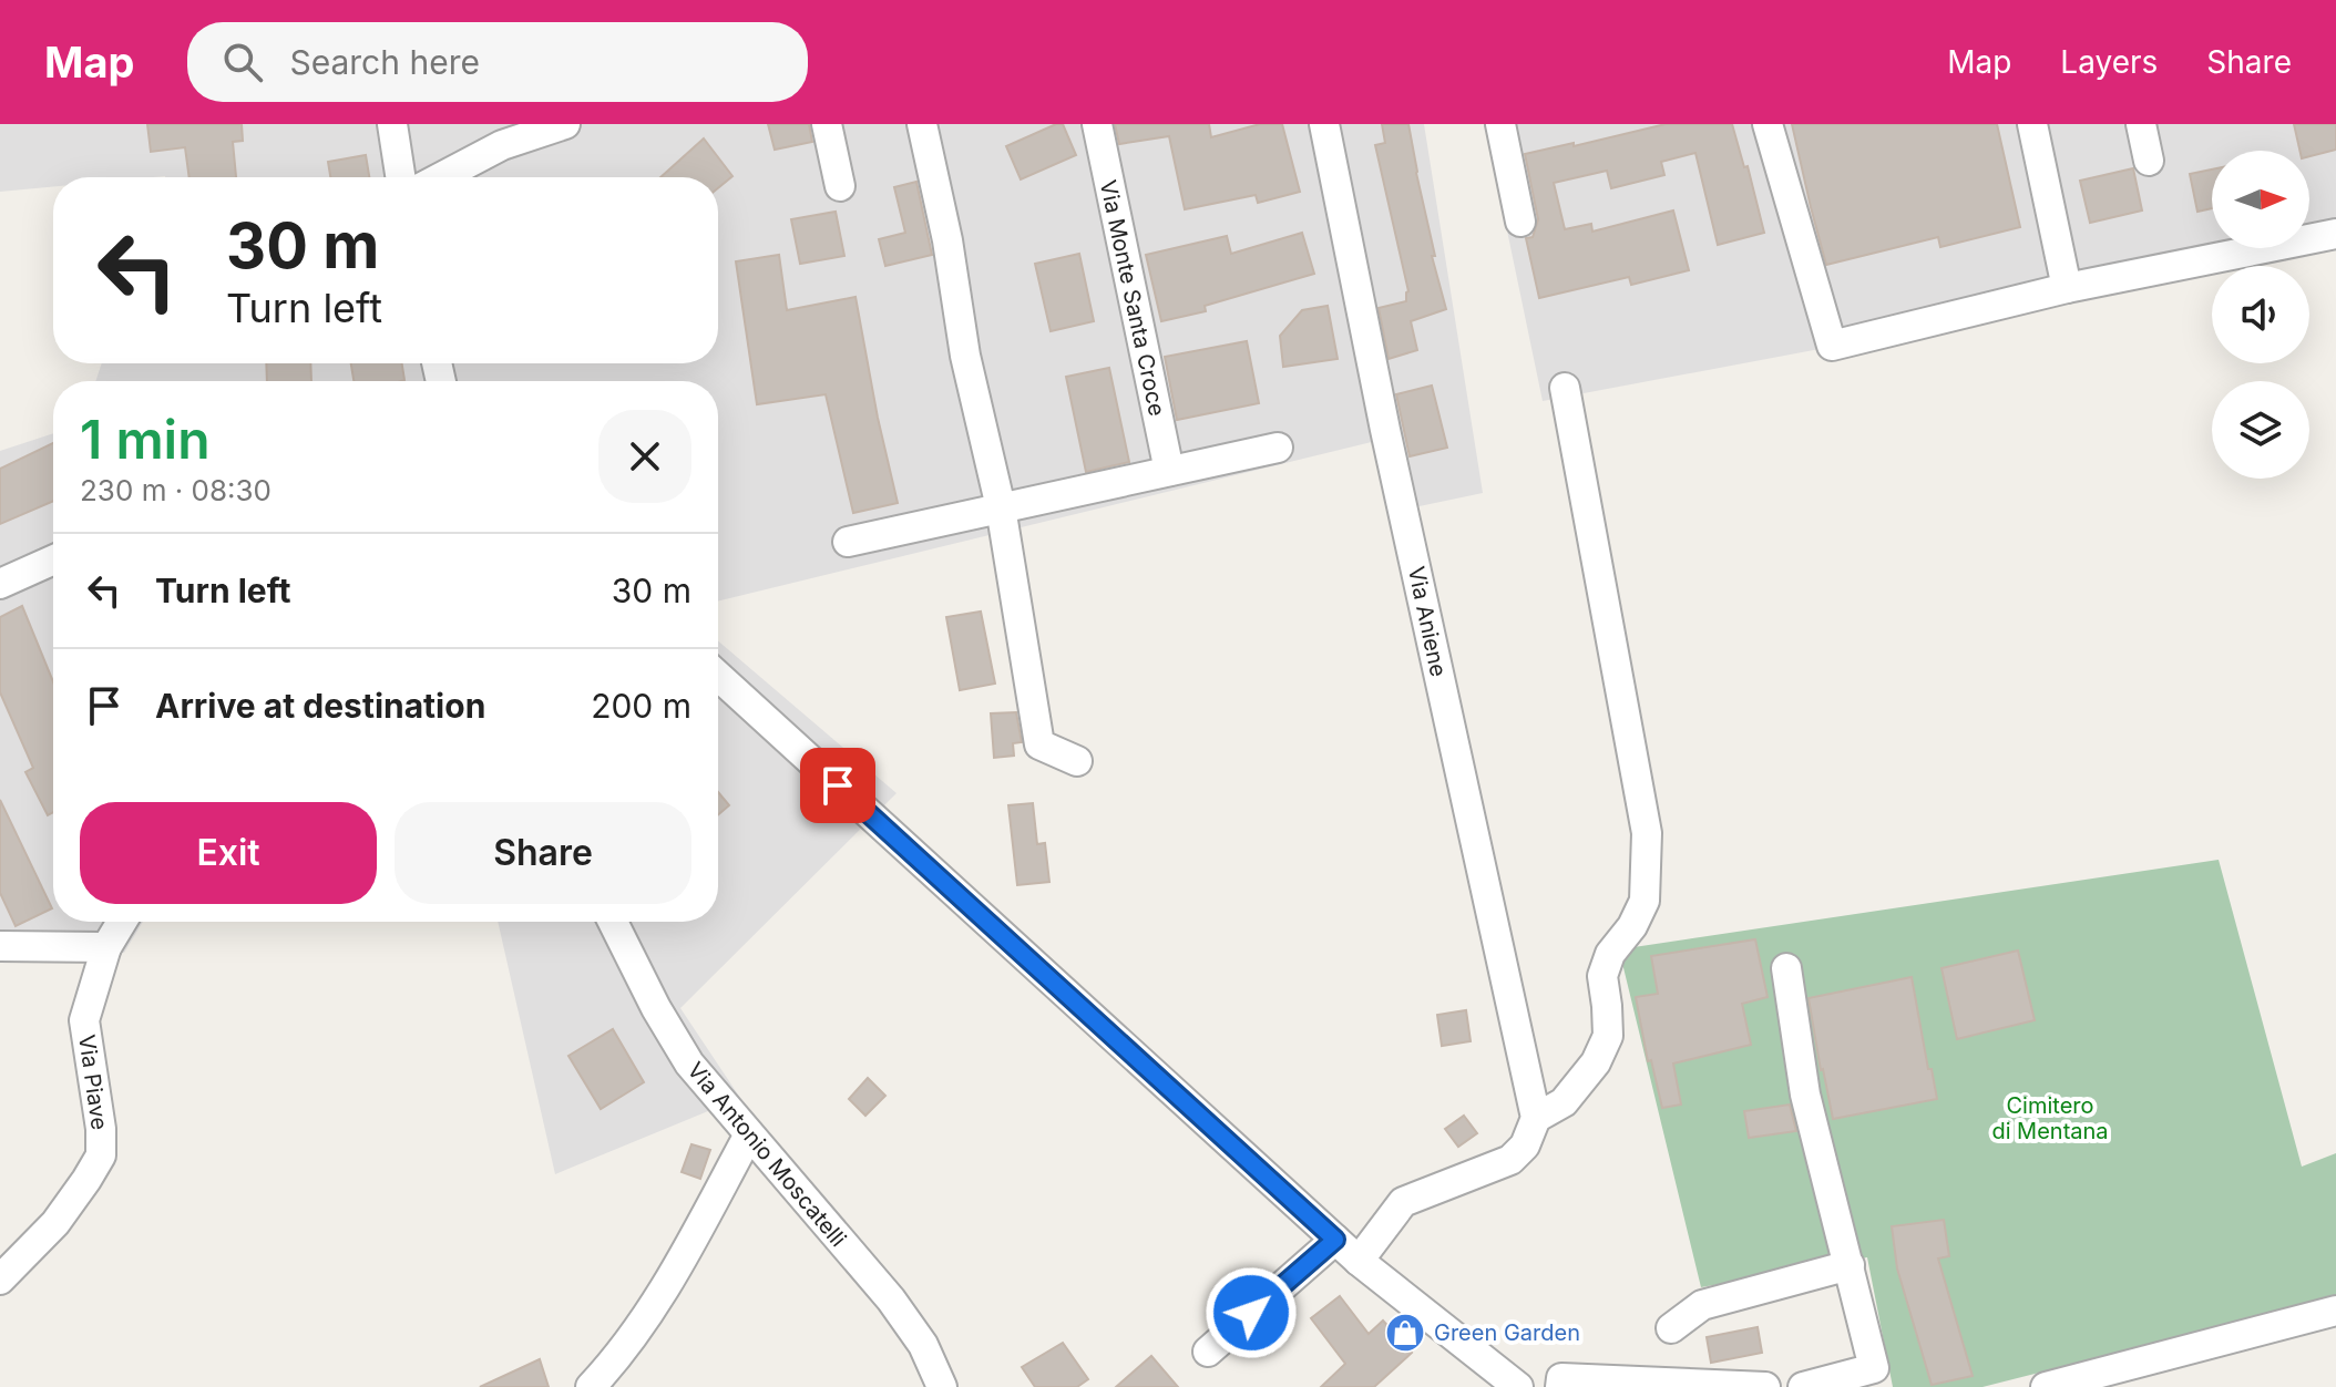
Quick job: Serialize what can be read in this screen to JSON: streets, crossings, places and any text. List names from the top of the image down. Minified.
{"streets":{"street":["Via Monte Santa Croce","Via Aniene","Via Piave","Via Antonio Moscatelli"]},"parks":["Cimitero di Mentana"],"places":{"shop":["Green Garden"]},"north":"right","page":{"header":"Map","search":"Search here","nav":["Map","Layers","Share"],"turn":["30 m","Turn left"],"heading":["1 min","230 m · 08:30"],"list":[{"name":"Turn left","value":"30 m"},{"name":"Arrive at destination","value":"200 m"}],"buttons":["Exit","Share"]}}
